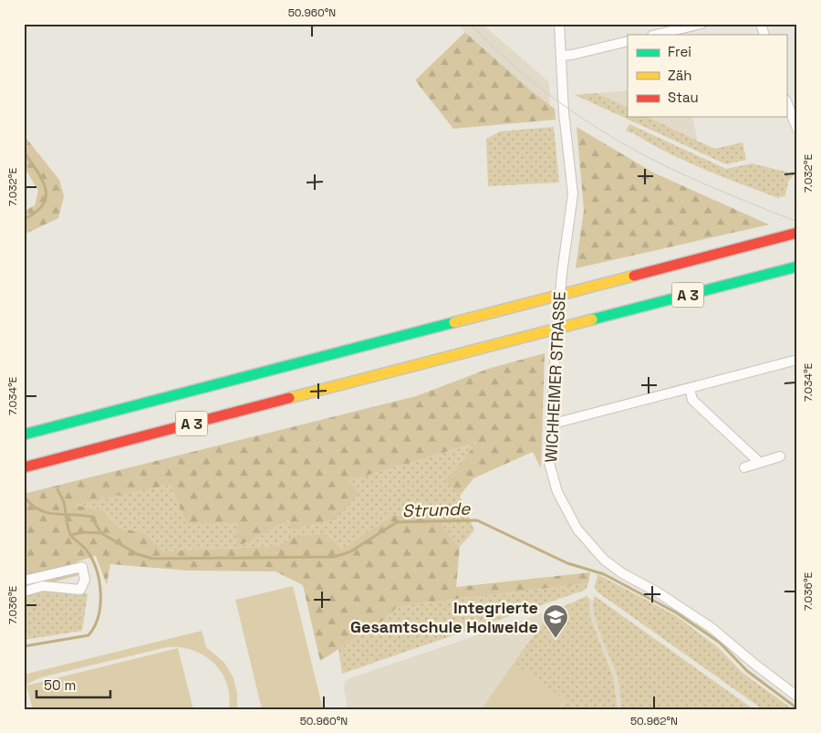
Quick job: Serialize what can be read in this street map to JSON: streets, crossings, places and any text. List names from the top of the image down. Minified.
{"streets":{"highway":["A 3"],"street":["WICHHEIMER STRASSE"]},"water":["Strunde"],"places":{"school or university":["Integrierte Gesamtschule Holweide"]},"legend":["Frei","Zäh","Stau"],"scale_bar":"50 m","coordinates":["50.960°N","7.032°E","7.034°E","7.036°E","50.962°N"]}
